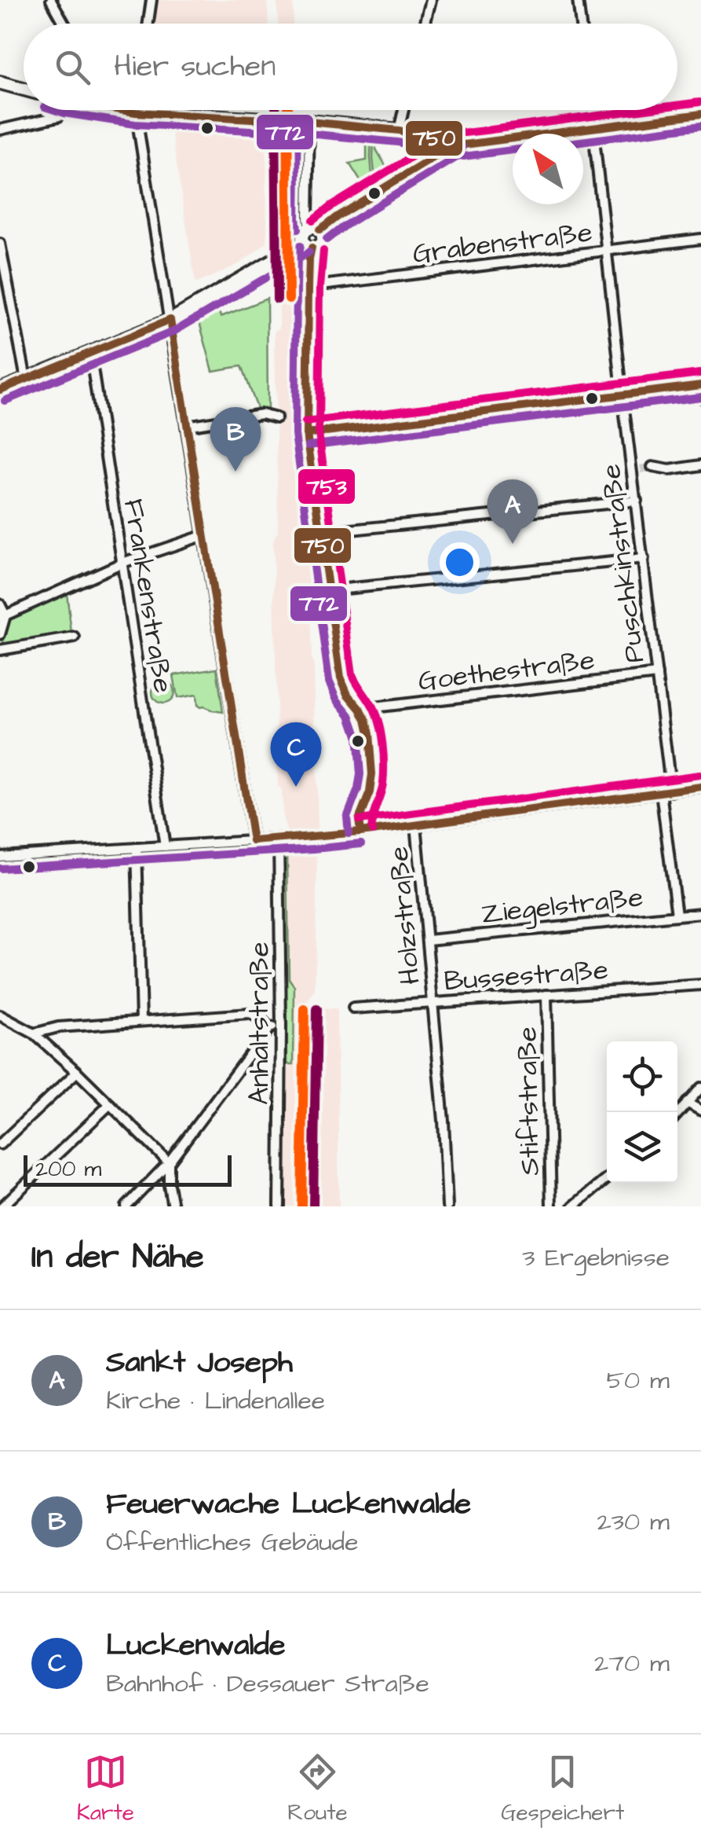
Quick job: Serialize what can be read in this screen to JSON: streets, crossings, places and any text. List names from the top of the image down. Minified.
{"streets":{"street":["Grabenstraße","Puschkinstraße","Frankenstraße","Goethestraße","Ziegelstraße","Holzstraße","Bussestraße","Anhaltstraße","Stiftstraße"]},"crossings":[["Grabenstraße","Puschkinstraße"],["Puschkinstraße","Goethestraße"],["Puschkinstraße","Ziegelstraße"],["Ziegelstraße","Holzstraße"],["Holzstraße","Bussestraße"],["Bussestraße","Stiftstraße"]],"lines":["transit line 753","transit line 750","transit line 772"],"scale_bar":"200 m","north":"top left","page":{"search":"Hier suchen","pins":["B","A","C"],"scale":"200 m","heading":["In der Nähe","3 Ergebnisse"],"list":[{"mark":"A","name":"Sankt Joseph","note":"Kirche · Lindenallee","value":"50 m"},{"mark":"B","name":"Feuerwache Luckenwalde","note":"Öffentliches Gebäude","value":"230 m"},{"mark":"C","name":"Luckenwalde","note":"Bahnhof · Dessauer Straße","value":"270 m"}],"nav":["Karte","Route","Gespeichert"]}}
